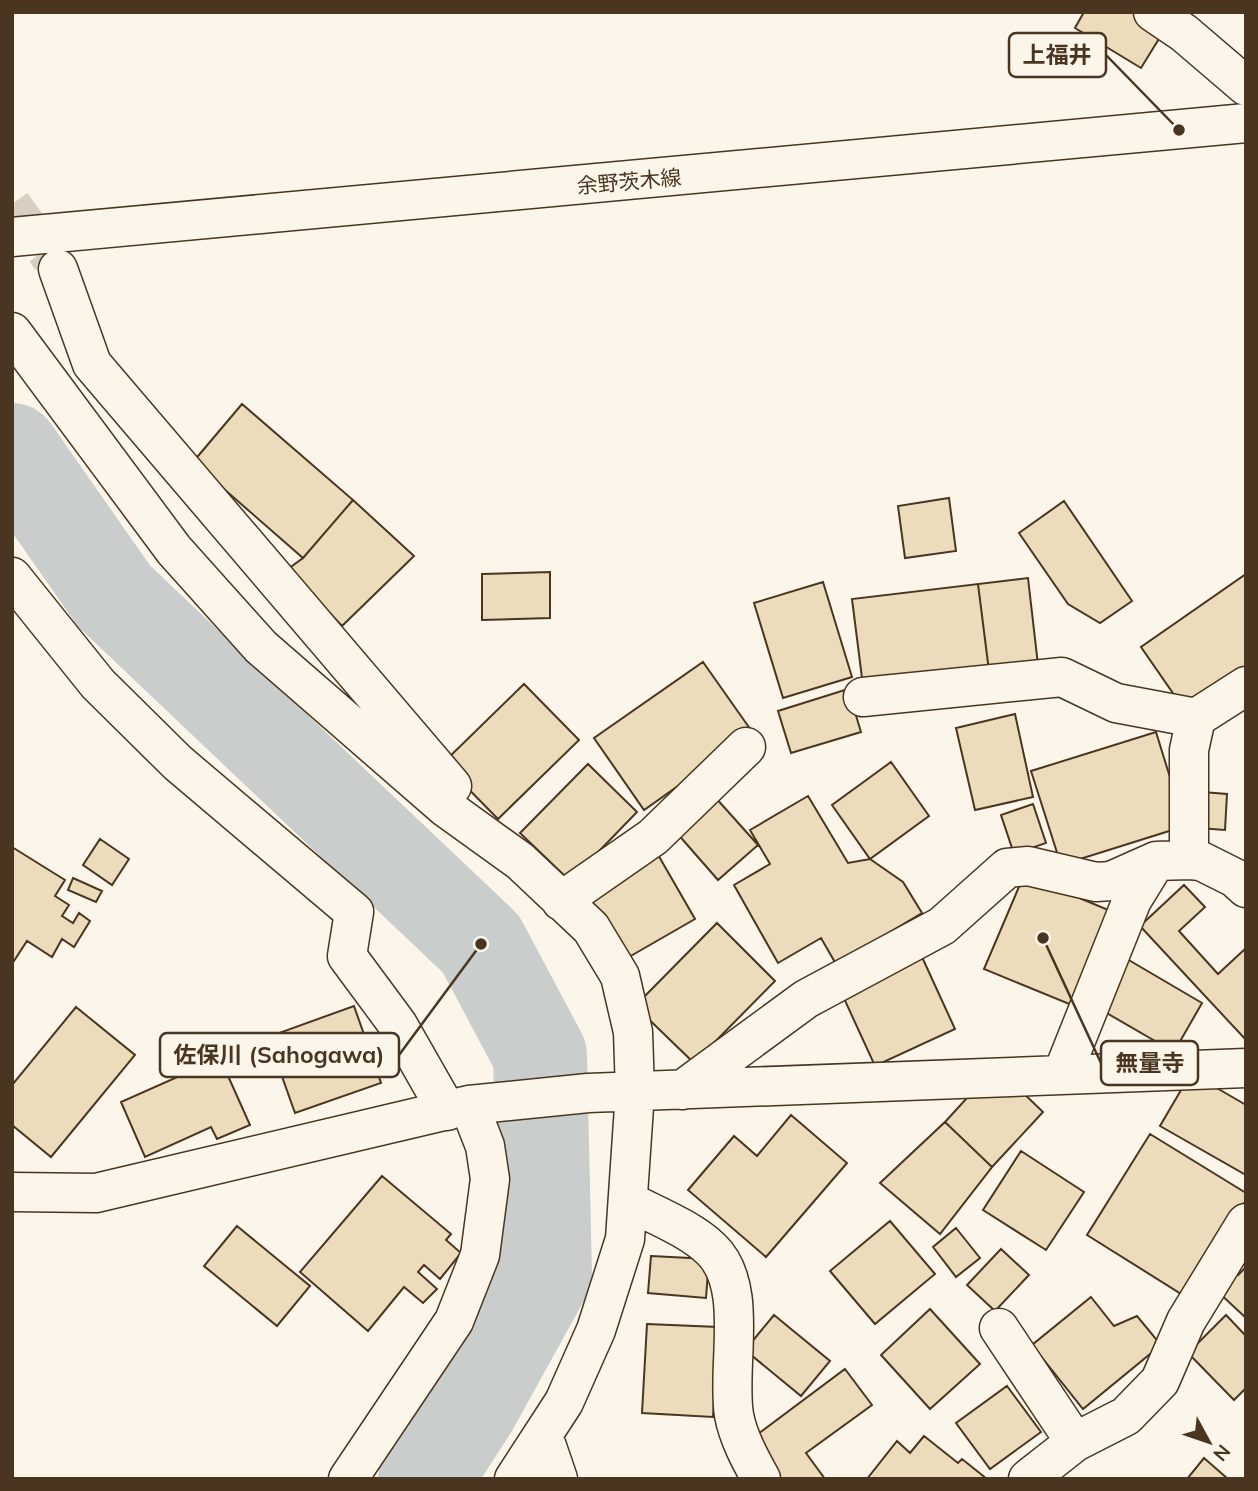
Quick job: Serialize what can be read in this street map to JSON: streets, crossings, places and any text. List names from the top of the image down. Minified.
{"streets":{"street":["余野茨木線"]},"places":["上福井","無量寺","佐保川 (Sahogawa)"],"north":"bottom right"}
